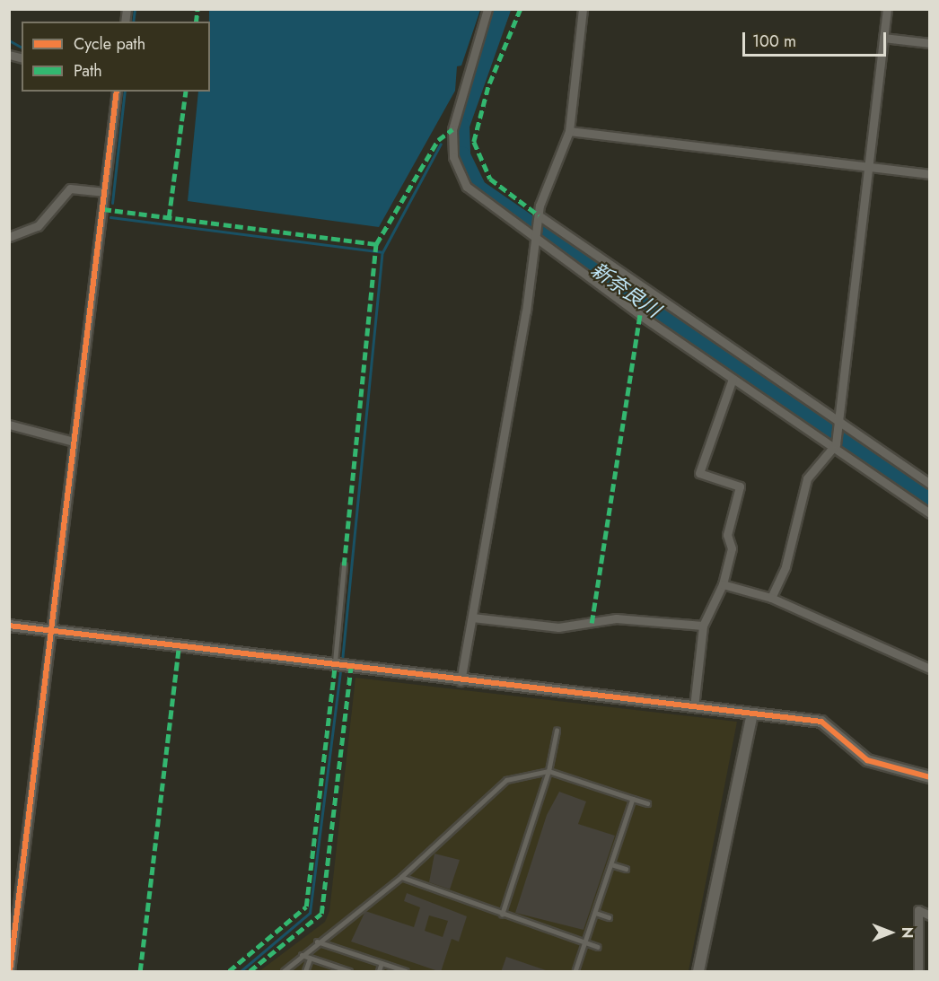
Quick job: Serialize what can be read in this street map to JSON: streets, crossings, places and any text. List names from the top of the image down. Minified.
{"water":["新奈良川"],"legend":["Cycle path","Path"],"scale_bar":"100 m","north":"right"}
